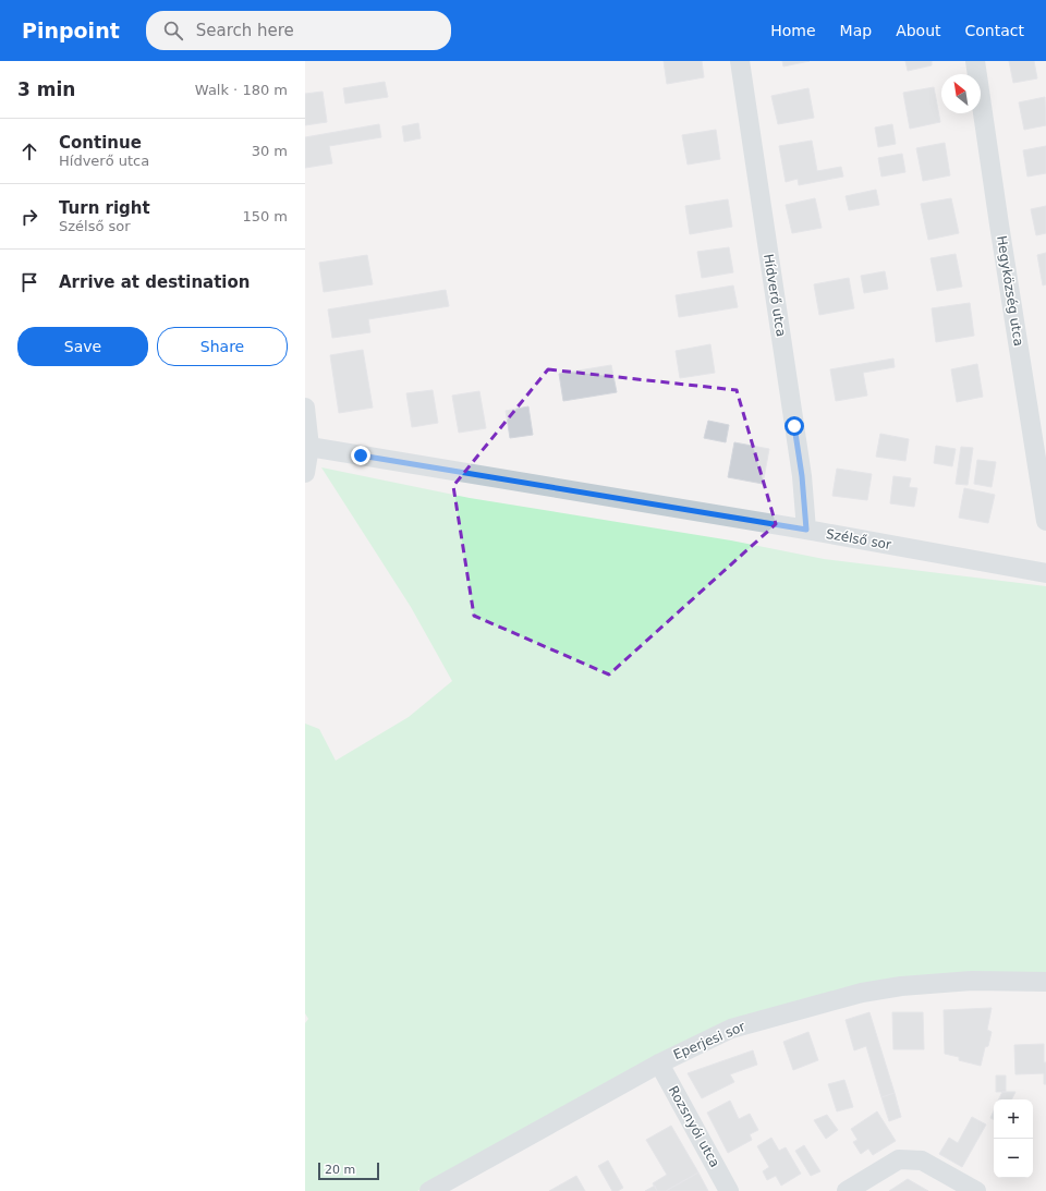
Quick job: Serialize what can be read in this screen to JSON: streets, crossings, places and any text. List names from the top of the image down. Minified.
{"streets":{"street":["Hegyközség utca","Hídverő utca","Szélső sor","Eperjesi sor","Rozsnyói utca"]},"crossings":[["Hídverő utca","Szélső sor"],["Eperjesi sor","Rozsnyói utca"]],"scale_bar":"20 m","north":"top left","page":{"header":"Pinpoint","search":"Search here","nav":["Home","Map","About","Contact"],"heading":["3 min","Walk · 180 m"],"list":[["Continue","Hídverő utca","30 m"],["Turn right","Szélső sor","150 m"],"Arrive at destination"],"buttons":["Save","Share"],"map_buttons":["+","−"],"scale":"20 m"}}
